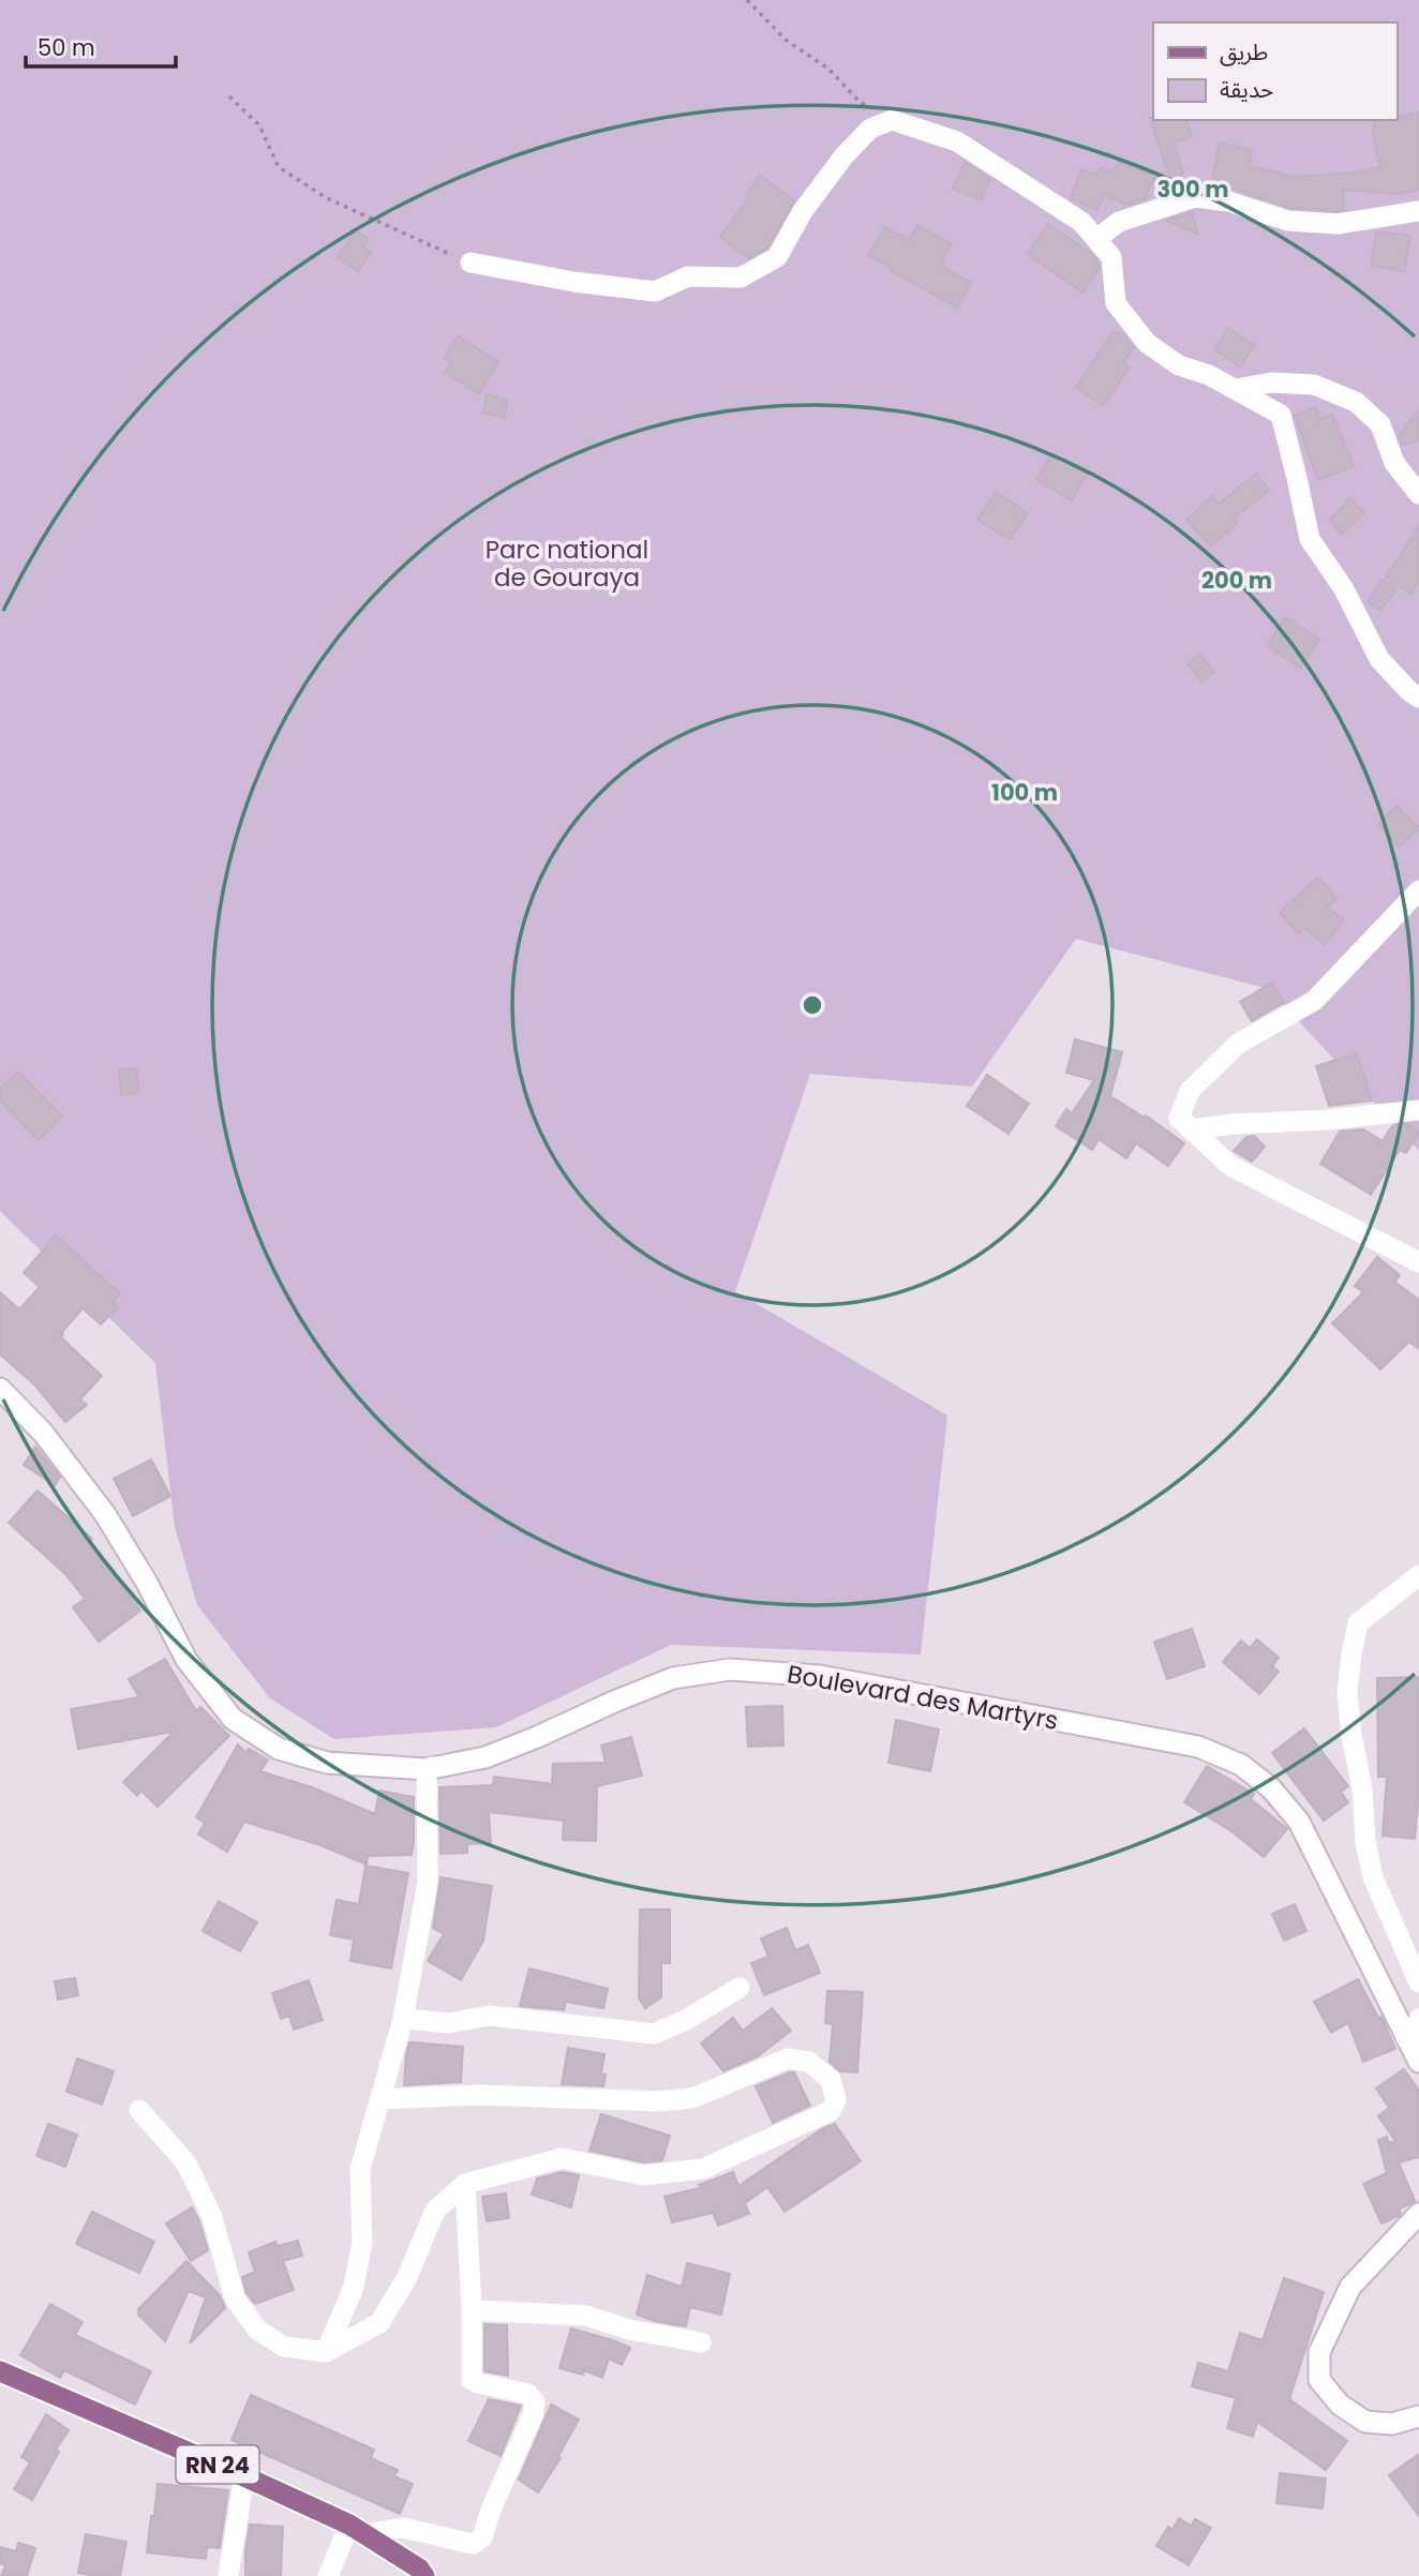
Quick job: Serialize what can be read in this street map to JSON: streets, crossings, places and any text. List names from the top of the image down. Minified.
{"streets":{"main road":["RN 24"],"street":["Boulevard des Martyrs"]},"parks":["Parc national de Gouraya"],"legend":["طريق","حديقة"],"scale_bar":"50 m","rings":["300 m","200 m","100 m"]}
